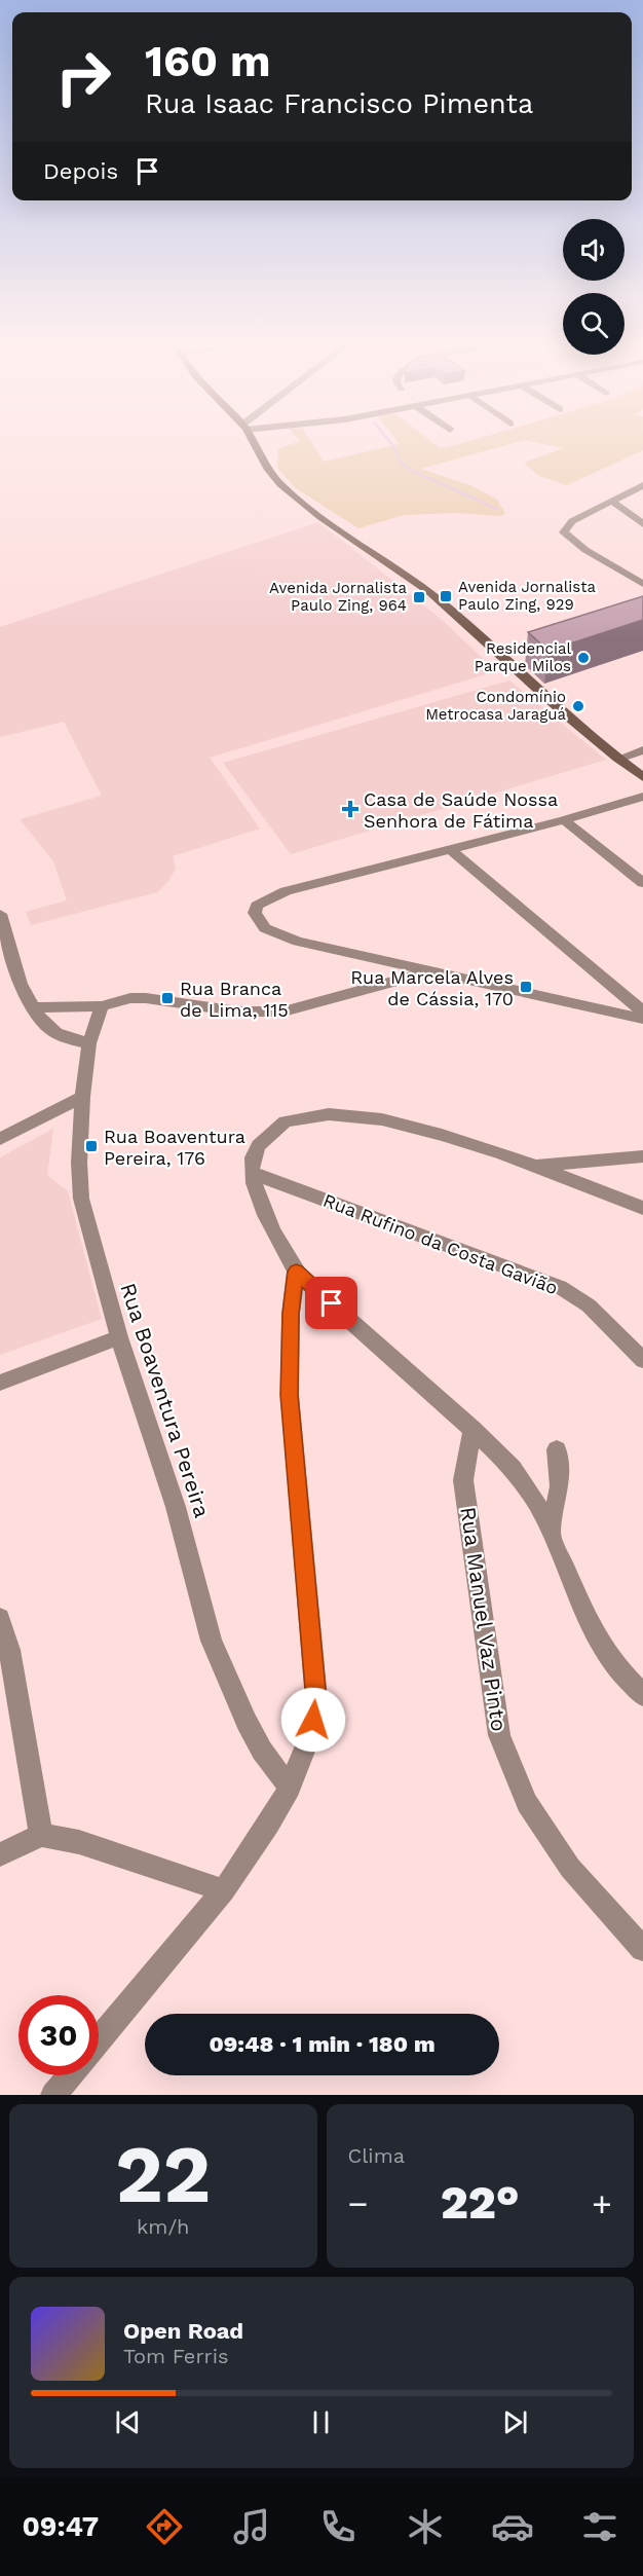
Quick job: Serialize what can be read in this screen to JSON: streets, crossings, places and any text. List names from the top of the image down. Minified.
{"streets":{"street":["Rua Rufino da Costa Gavião","Rua Boaventura Pereira","Rua Manuel Vaz Pinto"]},"places":{"transit":["Avenida Jornalista Paulo Zing, 929","Avenida Jornalista Paulo Zing, 964","Rua Marcela Alves de Cássia, 170","Rua Branca de Lima, 115","Rua Boaventura Pereira, 176"],"other":["Residencial Parque Milos","Condomínio Metrocasa Jaraguá"],"health":["Casa de Saúde Nossa Senhora de Fátima"]},"page":{"turn":["160 m","Rua Isaac Francisco Pimenta"],"then":"Depois","limit":"30","trip":"09:48 · 1 min · 180 m","tile":[["22","km/h"],"Clima"],"heat":["−","22°","+"],"song":["Open Road","Tom Ferris"],"tabs":"09:47"}}
